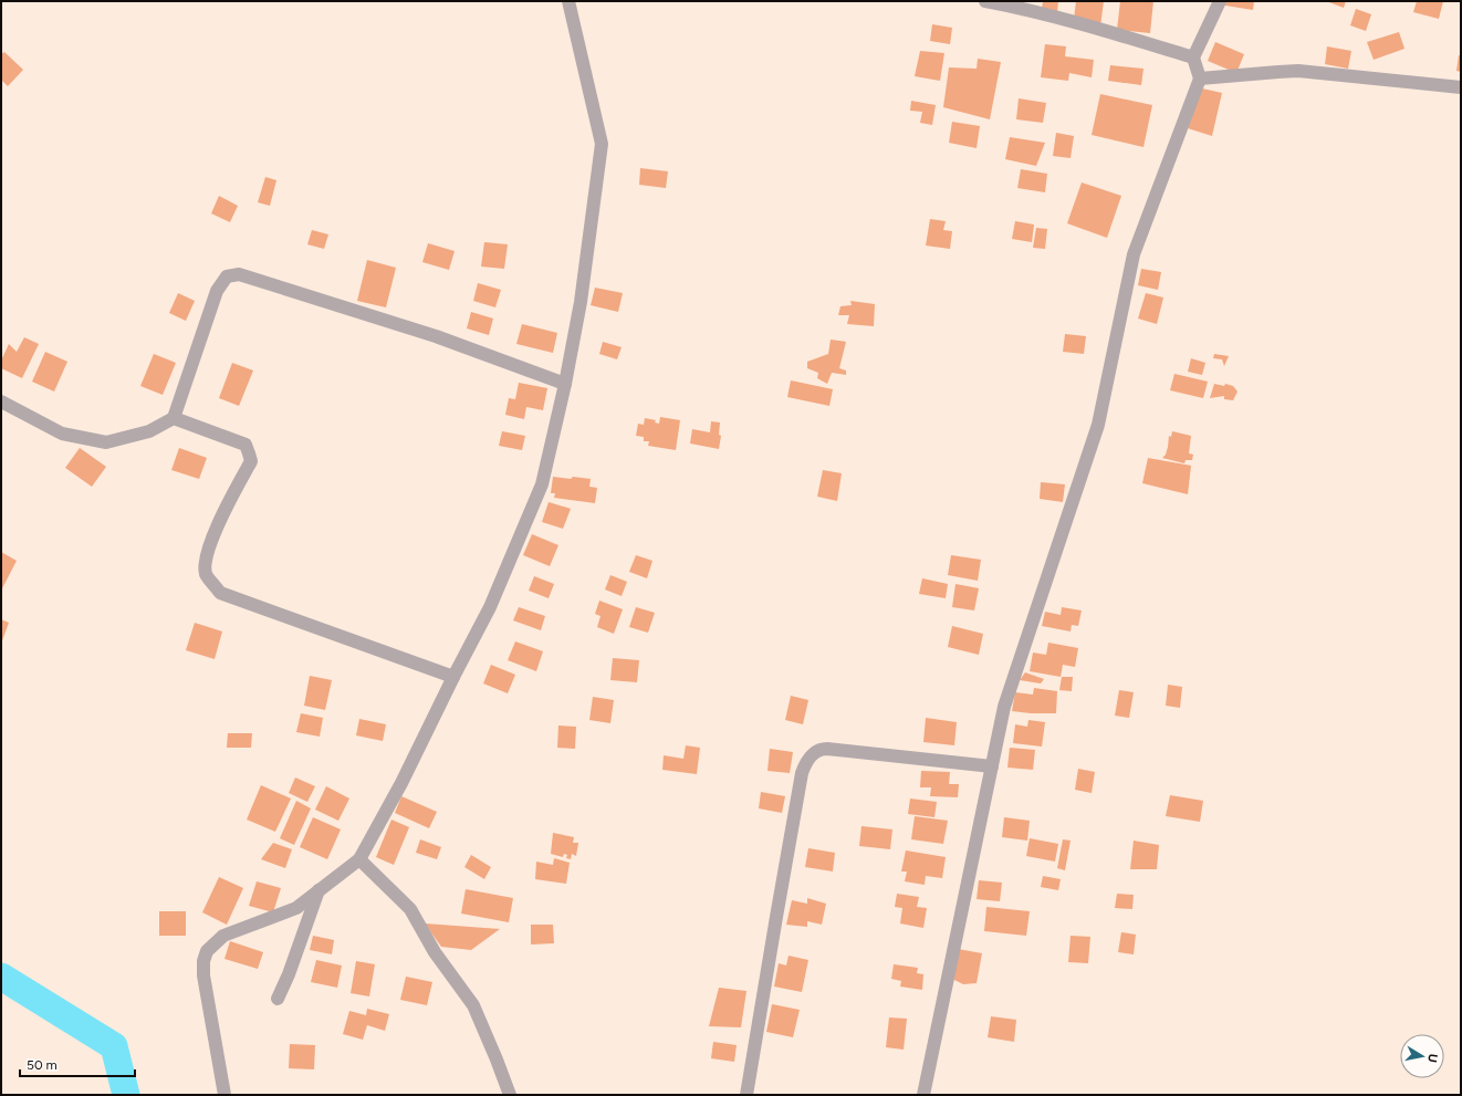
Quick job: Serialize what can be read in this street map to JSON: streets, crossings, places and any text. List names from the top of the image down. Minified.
{"scale_bar":"50 m","north":"right"}
